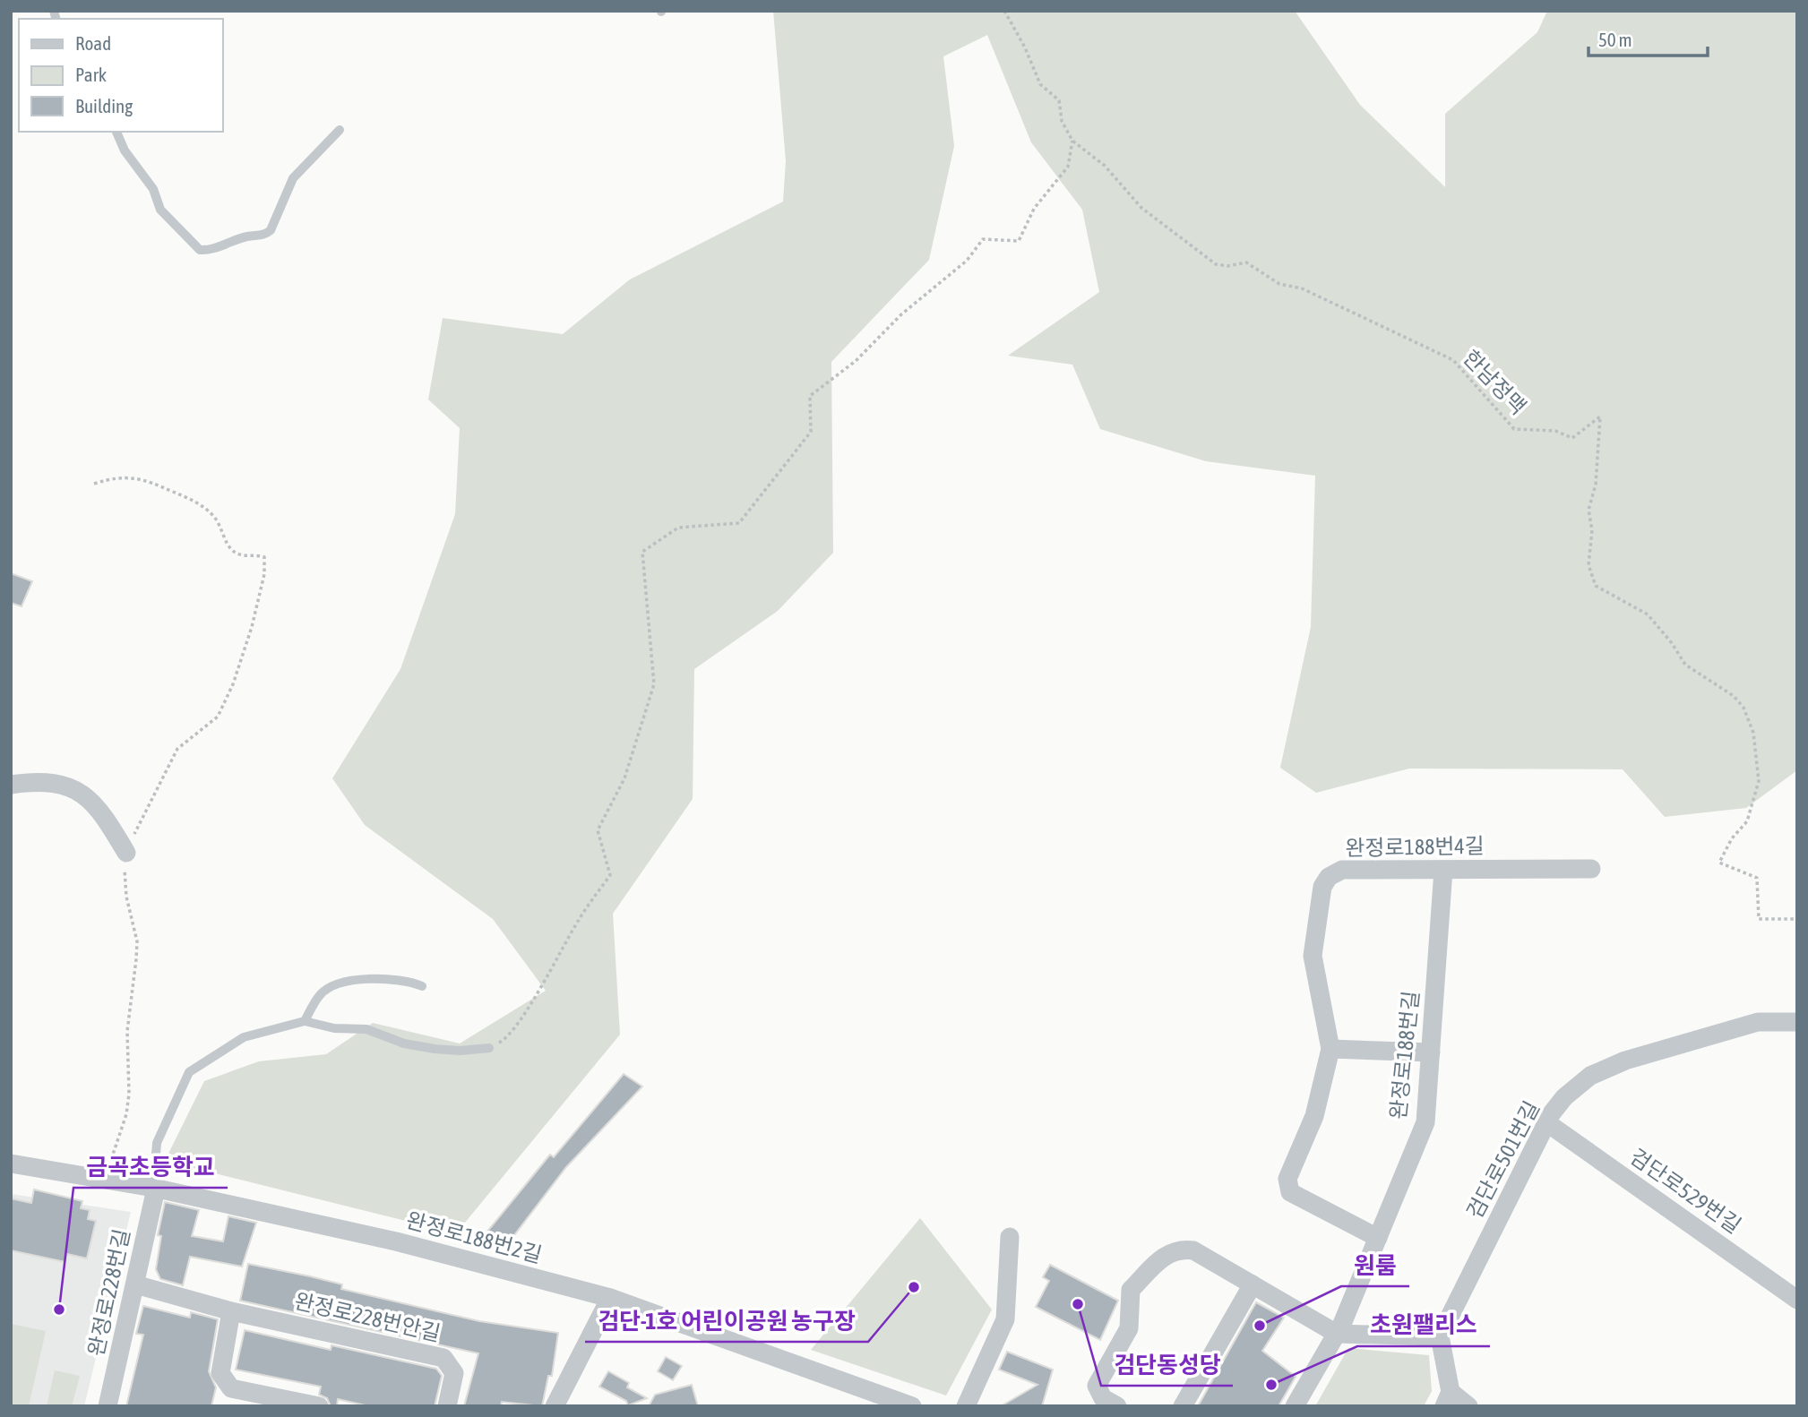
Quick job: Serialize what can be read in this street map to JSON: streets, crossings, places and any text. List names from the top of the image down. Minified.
{"streets":{"street":["완정로188번4길","완정로188번길","검단로501번길","검단로529번길","완정로188번2길","완정로228번길","완정로228번안길"],"path":["한남정맥"]},"crossings":[["완정로188번4길","완정로188번길"],["검단로501번길","검단로529번길"],["완정로188번2길","완정로228번길"],["완정로228번길","완정로228번안길"]],"places":["검단-1호 어린이공원 농구장","검단동성당","금곡초등학교","원룸","초원팰리스"],"legend":["Road","Park","Building"],"scale_bar":"50 m"}
